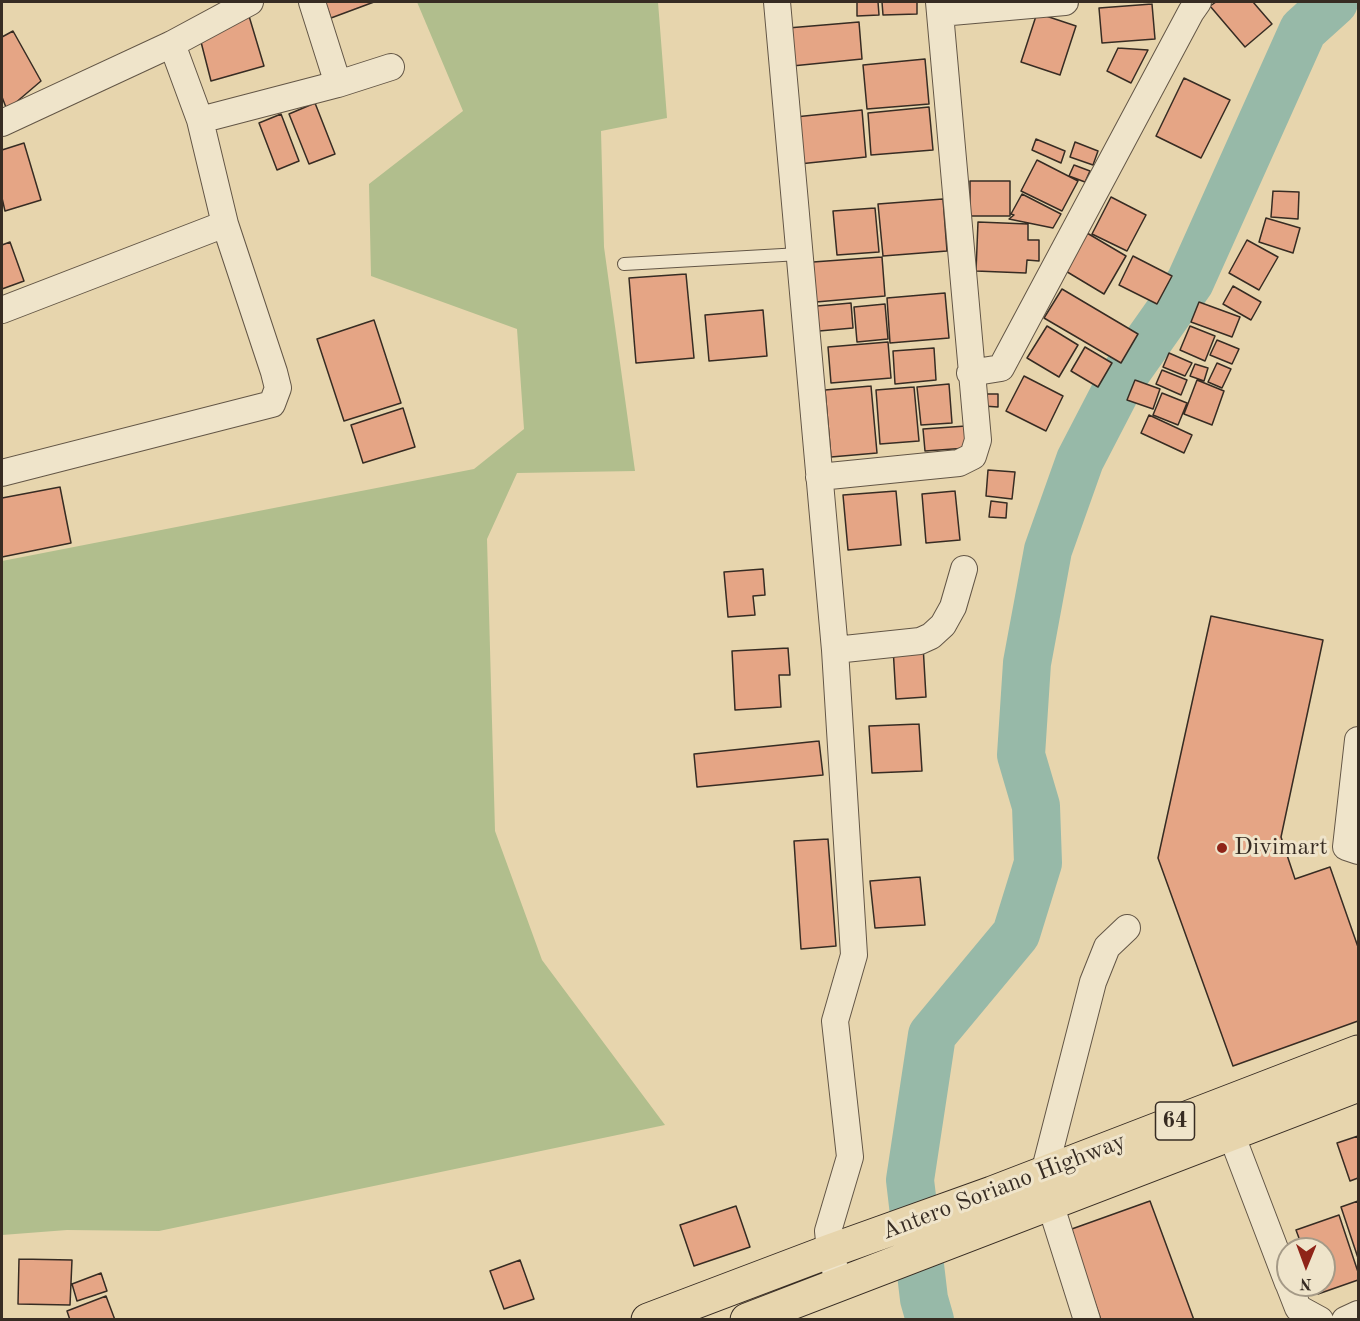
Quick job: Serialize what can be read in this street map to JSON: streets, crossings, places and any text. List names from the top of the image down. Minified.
{"streets":{"main road":["64","Antero Soriano Highway"]},"places":["Divimart"],"north":"bottom"}
